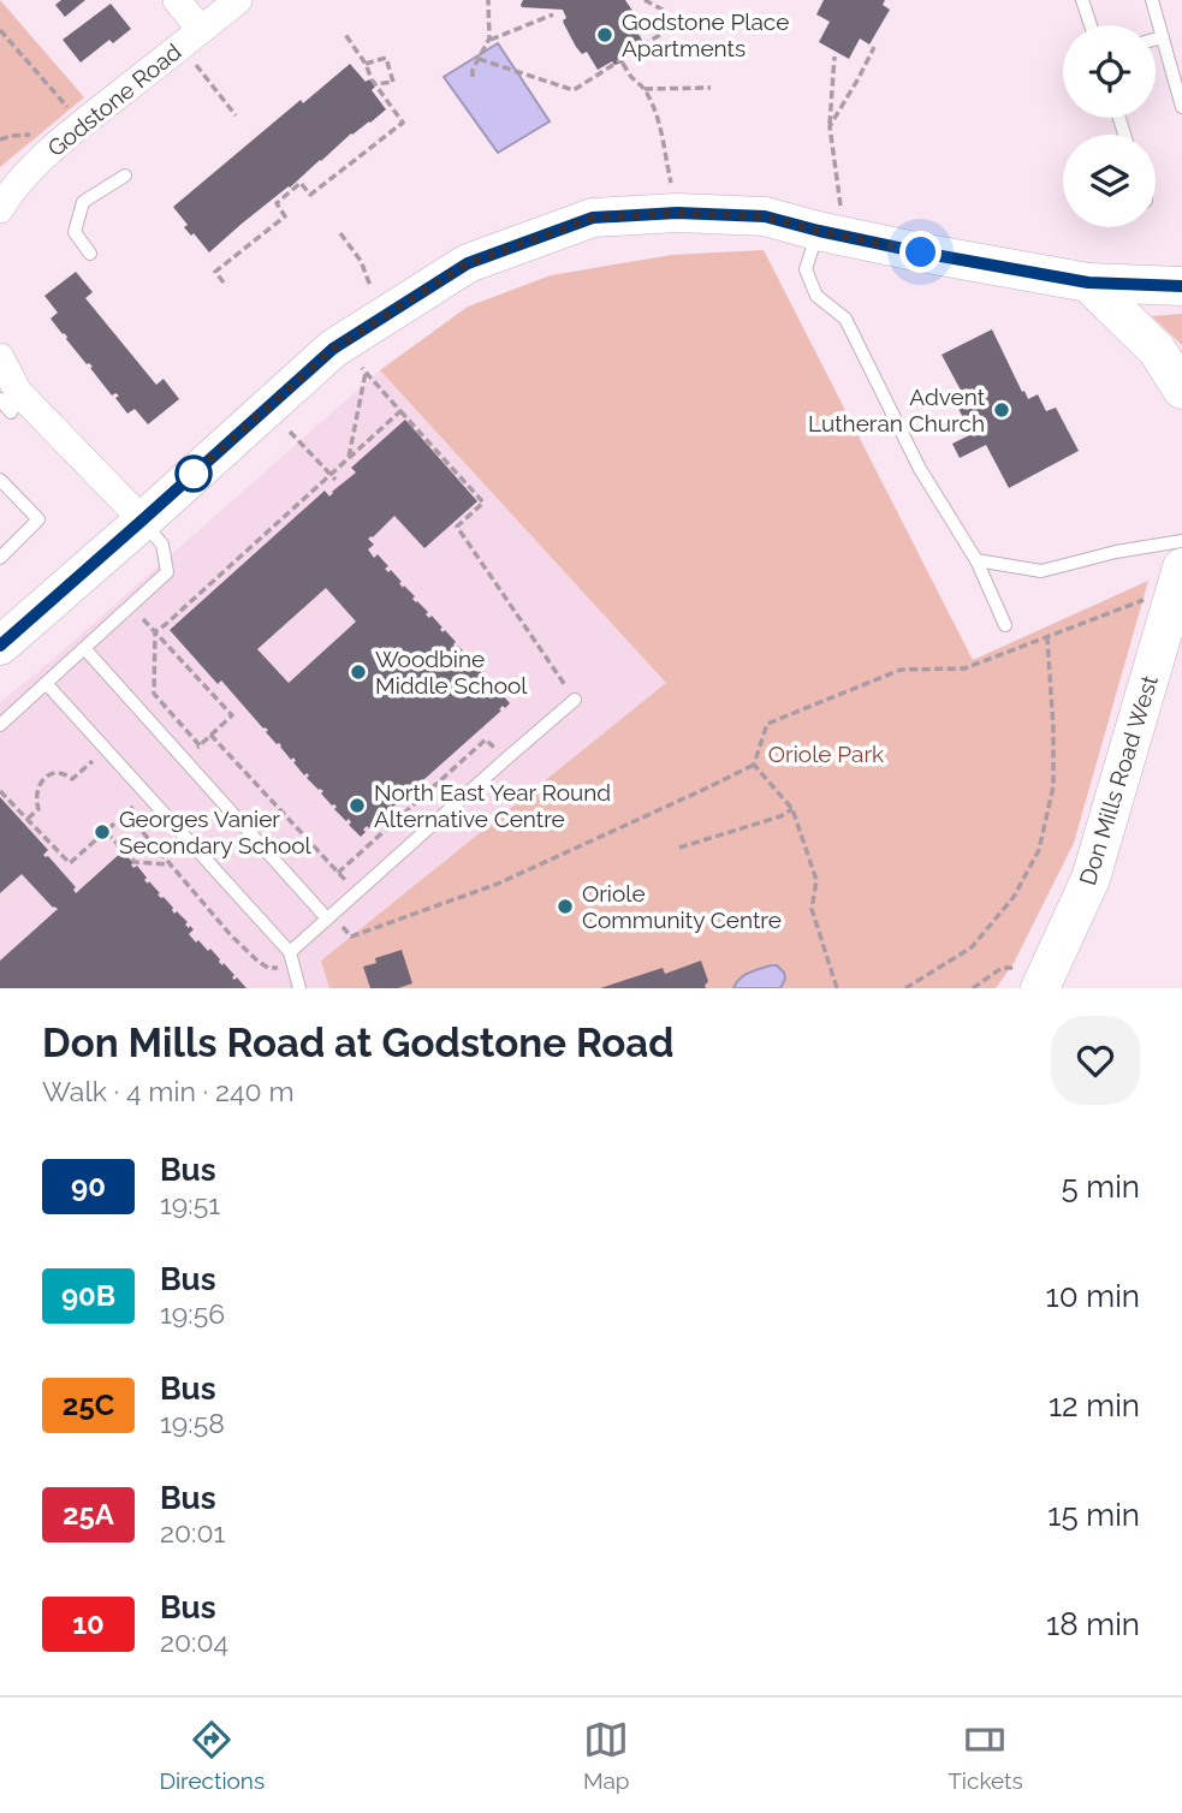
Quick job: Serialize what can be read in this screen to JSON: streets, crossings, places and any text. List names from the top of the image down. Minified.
{"streets":{"main road":["Don Mills Road West"],"street":["Godstone Road"]},"parks":["Oriole Park"],"places":["Godstone Place Apartments","Advent Lutheran Church","Woodbine Middle School","North East Year Round Alternative Centre","Georges Vanier Secondary School","Oriole Community Centre"],"lines":["bus line 90"],"page":{"heading":["Don Mills Road at Godstone Road","Walk · 4 min · 240 m"],"list":[{"mark":"90","name":"Bus","note":"19:51","value":"5 min"},{"mark":"90B","name":"Bus","note":"19:56","value":"10 min"},{"mark":"25C","name":"Bus","note":"19:58","value":"12 min"},{"mark":"25A","name":"Bus","note":"20:01","value":"15 min"},{"mark":"10","name":"Bus","note":"20:04","value":"18 min"}],"tabs":["Directions","Map","Tickets"]}}
